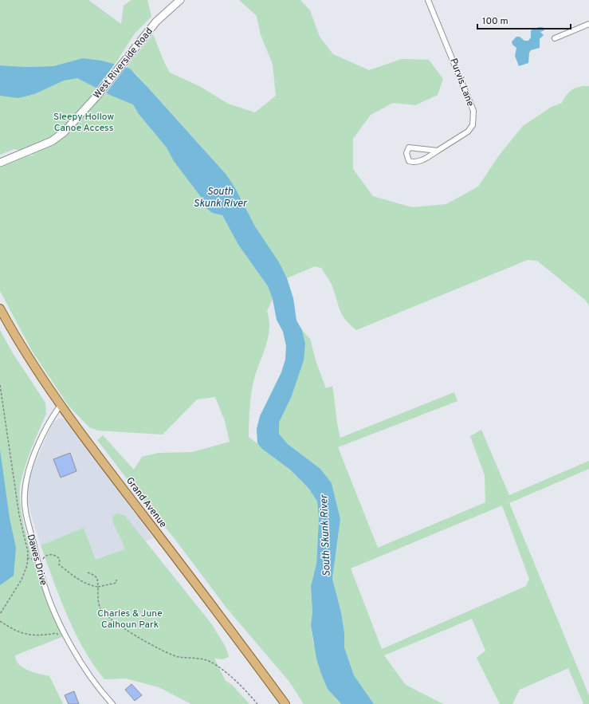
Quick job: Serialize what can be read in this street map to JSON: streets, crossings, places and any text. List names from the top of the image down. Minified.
{"streets":{"main road":["West Riverside Road","Grand Avenue"],"street":["Purvis Lane","Dawes Drive"]},"crossings":[["Grand Avenue","Dawes Drive"]],"water":["South Skunk River"],"parks":["Sleepy Hollow Canoe Access","Charles & June Calhoun Park"],"scale_bar":"100 m"}
